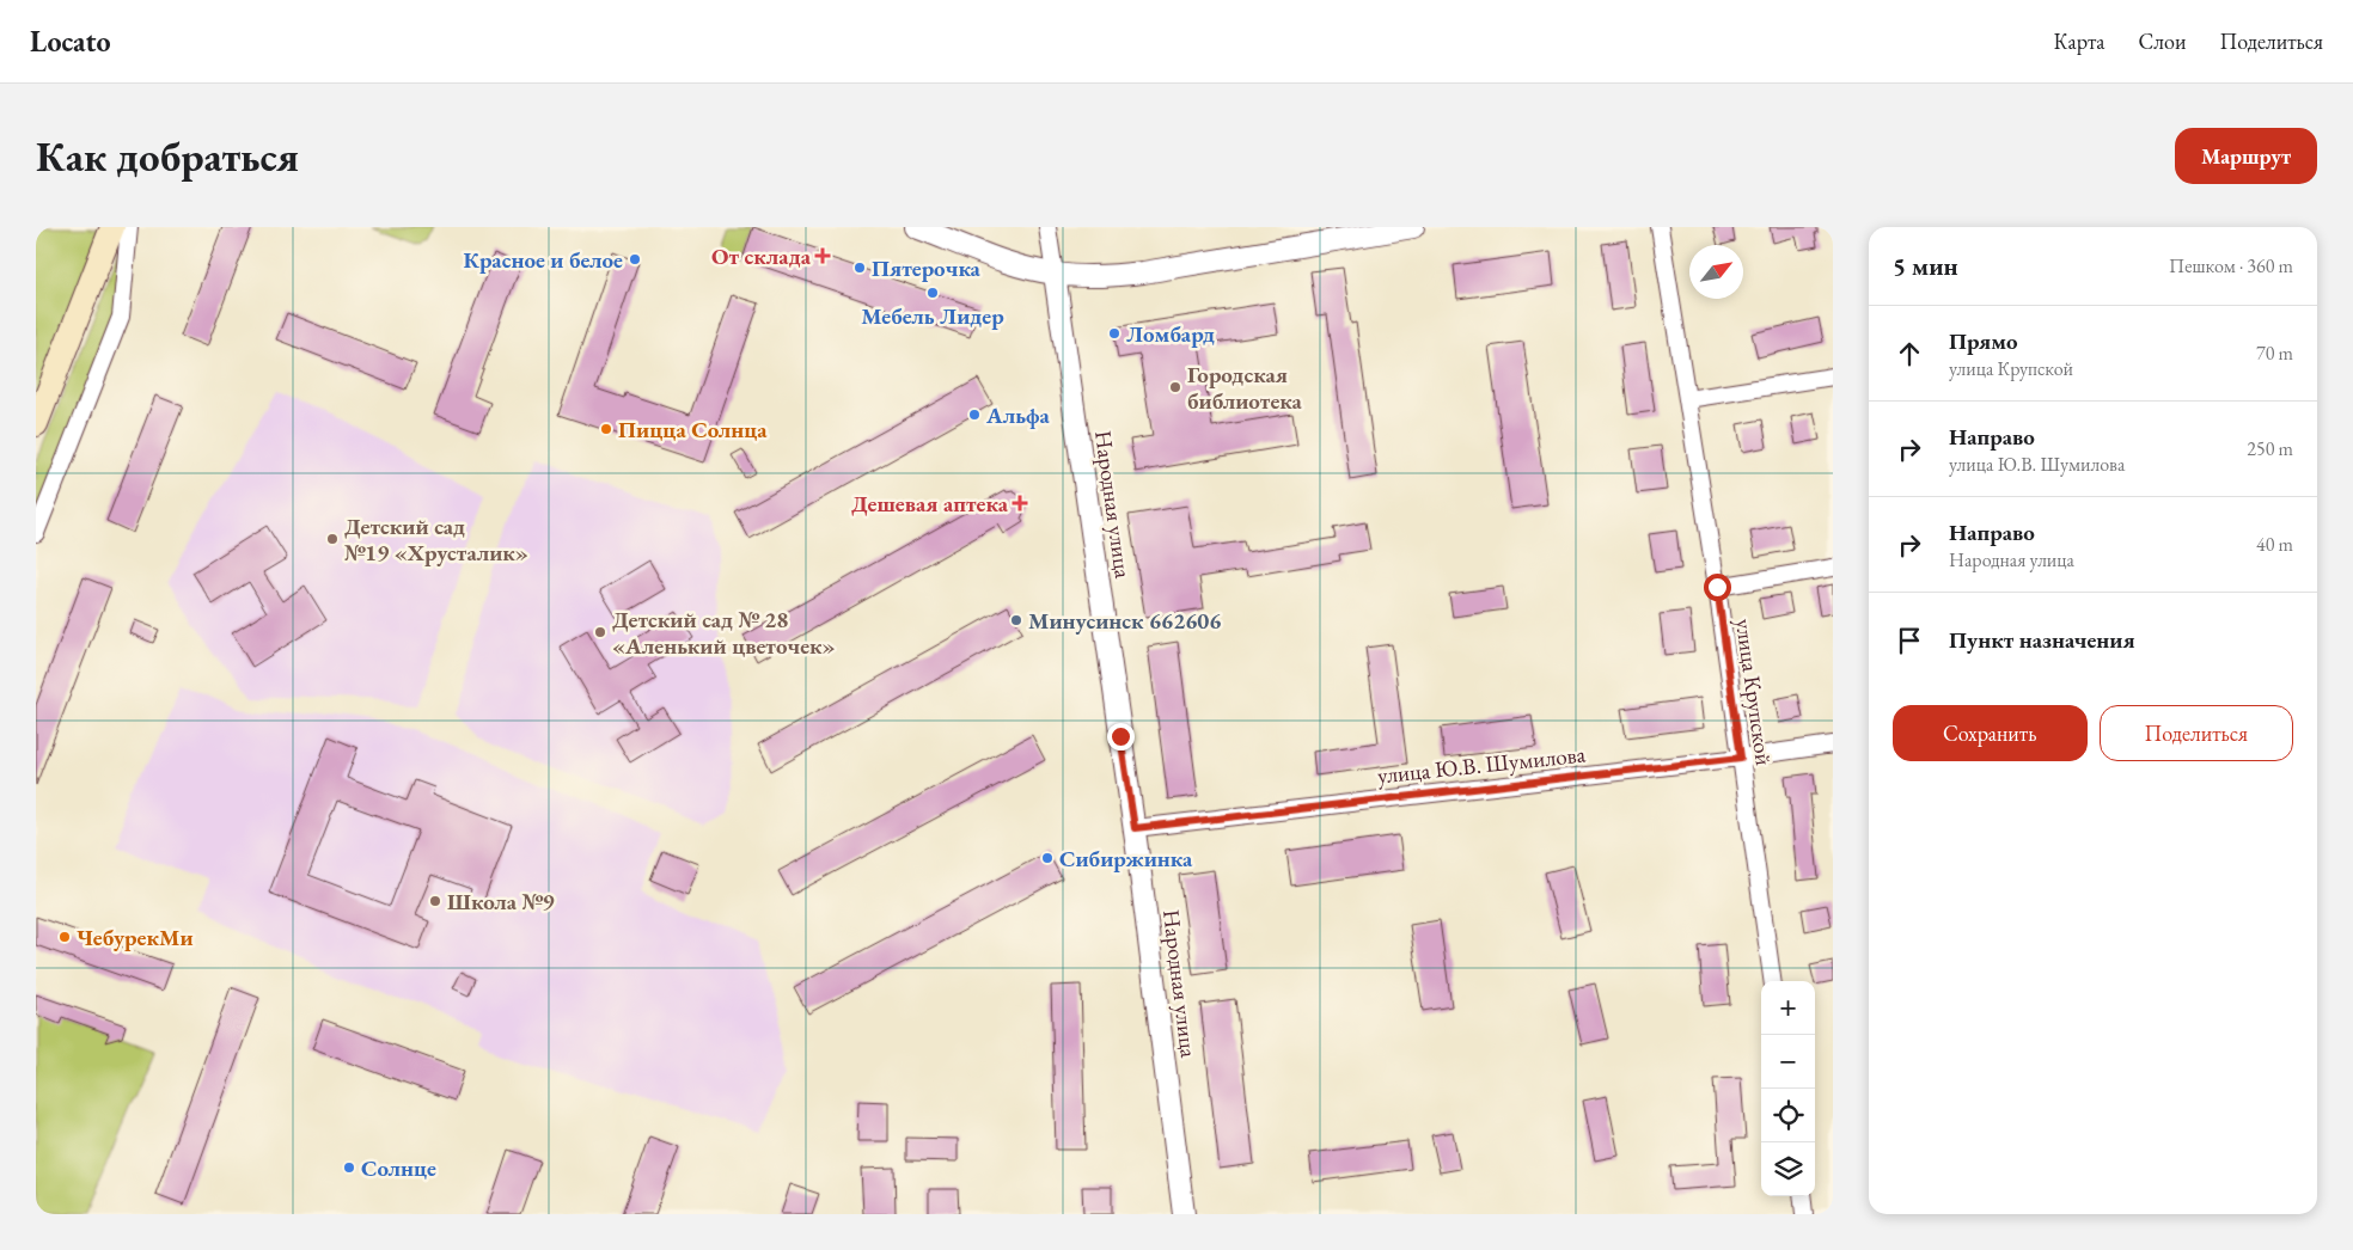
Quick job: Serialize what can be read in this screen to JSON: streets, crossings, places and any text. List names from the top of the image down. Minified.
{"streets":{"street":["Народная улица","улица Крупской","улица Ю.В. Шумилова"]},"crossings":[["Народная улица","улица Ю.В. Шумилова"],["улица Крупской","улица Ю.В. Шумилова"]],"places":{"health":["От склада","Дешевая аптека"],"other":["Красное и белое","Пятерочка","Мебель Лидер","Ломбард","Городская библиотека","Альфа","Пицца Солнца","Детский сад №19 «Хрусталик»","Минусинск 662606","Детский сад № 28 «Аленький цветочек»","Сибиржинка","Школа №9","ЧебурекМи","Солнце"]},"north":"top right","page":{"header":"Locato","nav":["Карта","Слои","Поделиться"],"buttons":["Маршрут",["Сохранить","Поделиться"]],"title":"Как добраться","heading":["5 мин","Пешком · 360 m"],"list":[["Прямо","улица Крупской","70 m"],["Направо","улица Ю.В. Шумилова","250 m"],["Направо","Народная улица","40 m"],"Пункт назначения"],"map_buttons":["+","−"]}}
